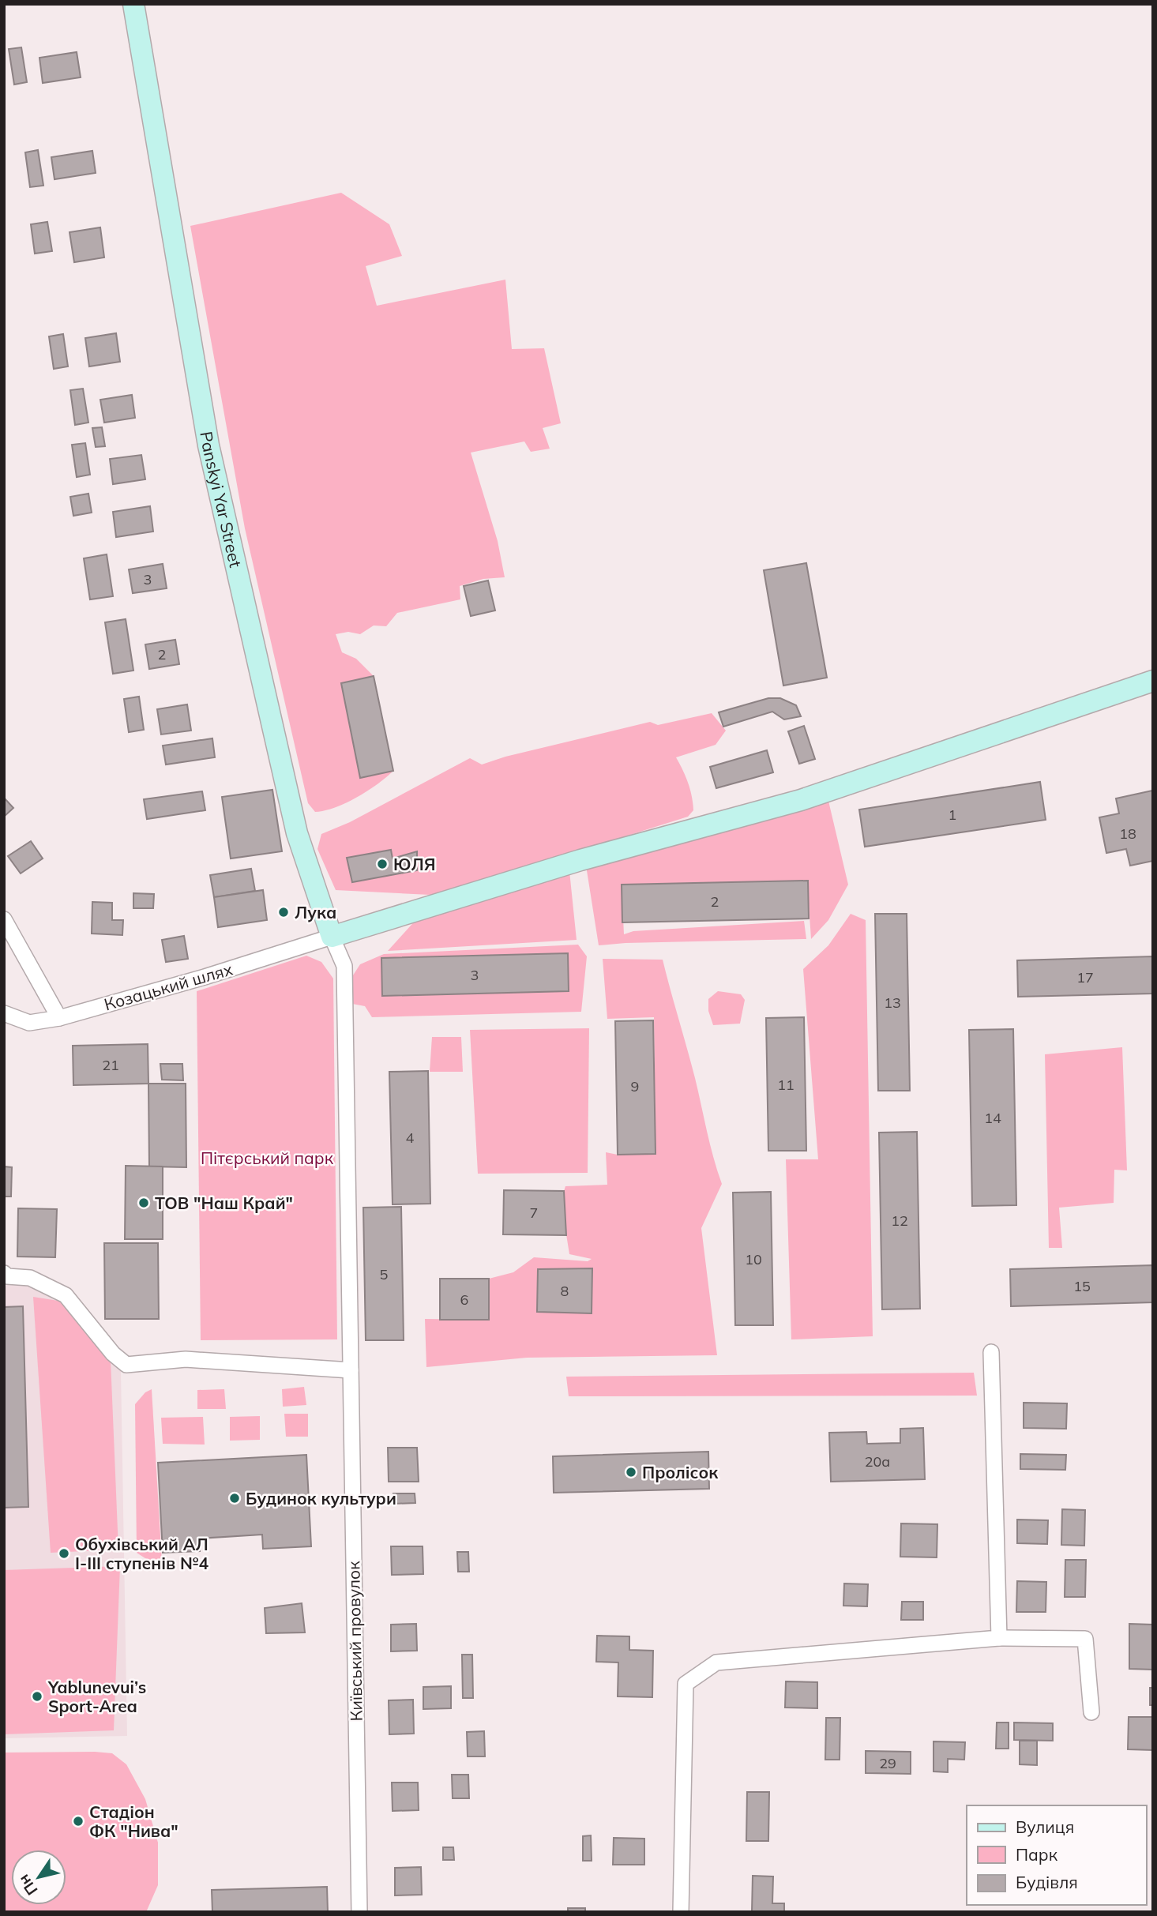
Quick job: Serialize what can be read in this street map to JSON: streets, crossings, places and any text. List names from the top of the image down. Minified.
{"streets":{"street":["Panskyi Yar Street","Козацький шлях","Київський провулок"]},"crossings":[["Panskyi Yar Street","Козацький шлях"],["Panskyi Yar Street","Київський провулок"],["Козацький шлях","Київський провулок"]],"parks":["Пітєрський парк"],"places":["ЮЛЯ","Лука","ТОВ \"Наш Край\"","Пролісок","Будинок культури","Обухівський АЛ І-ІІІ ступенів №4","Yablunevui’s Sport-Area","Стадіон ФК \"Нива\""],"house_numbers":["3","2","1","18","2","3","17","13","21","11","9","14","4","7","12","10","5","15","8","6","20а","29"],"legend":["Вулиця","Парк","Будівля"],"north":"bottom left"}
